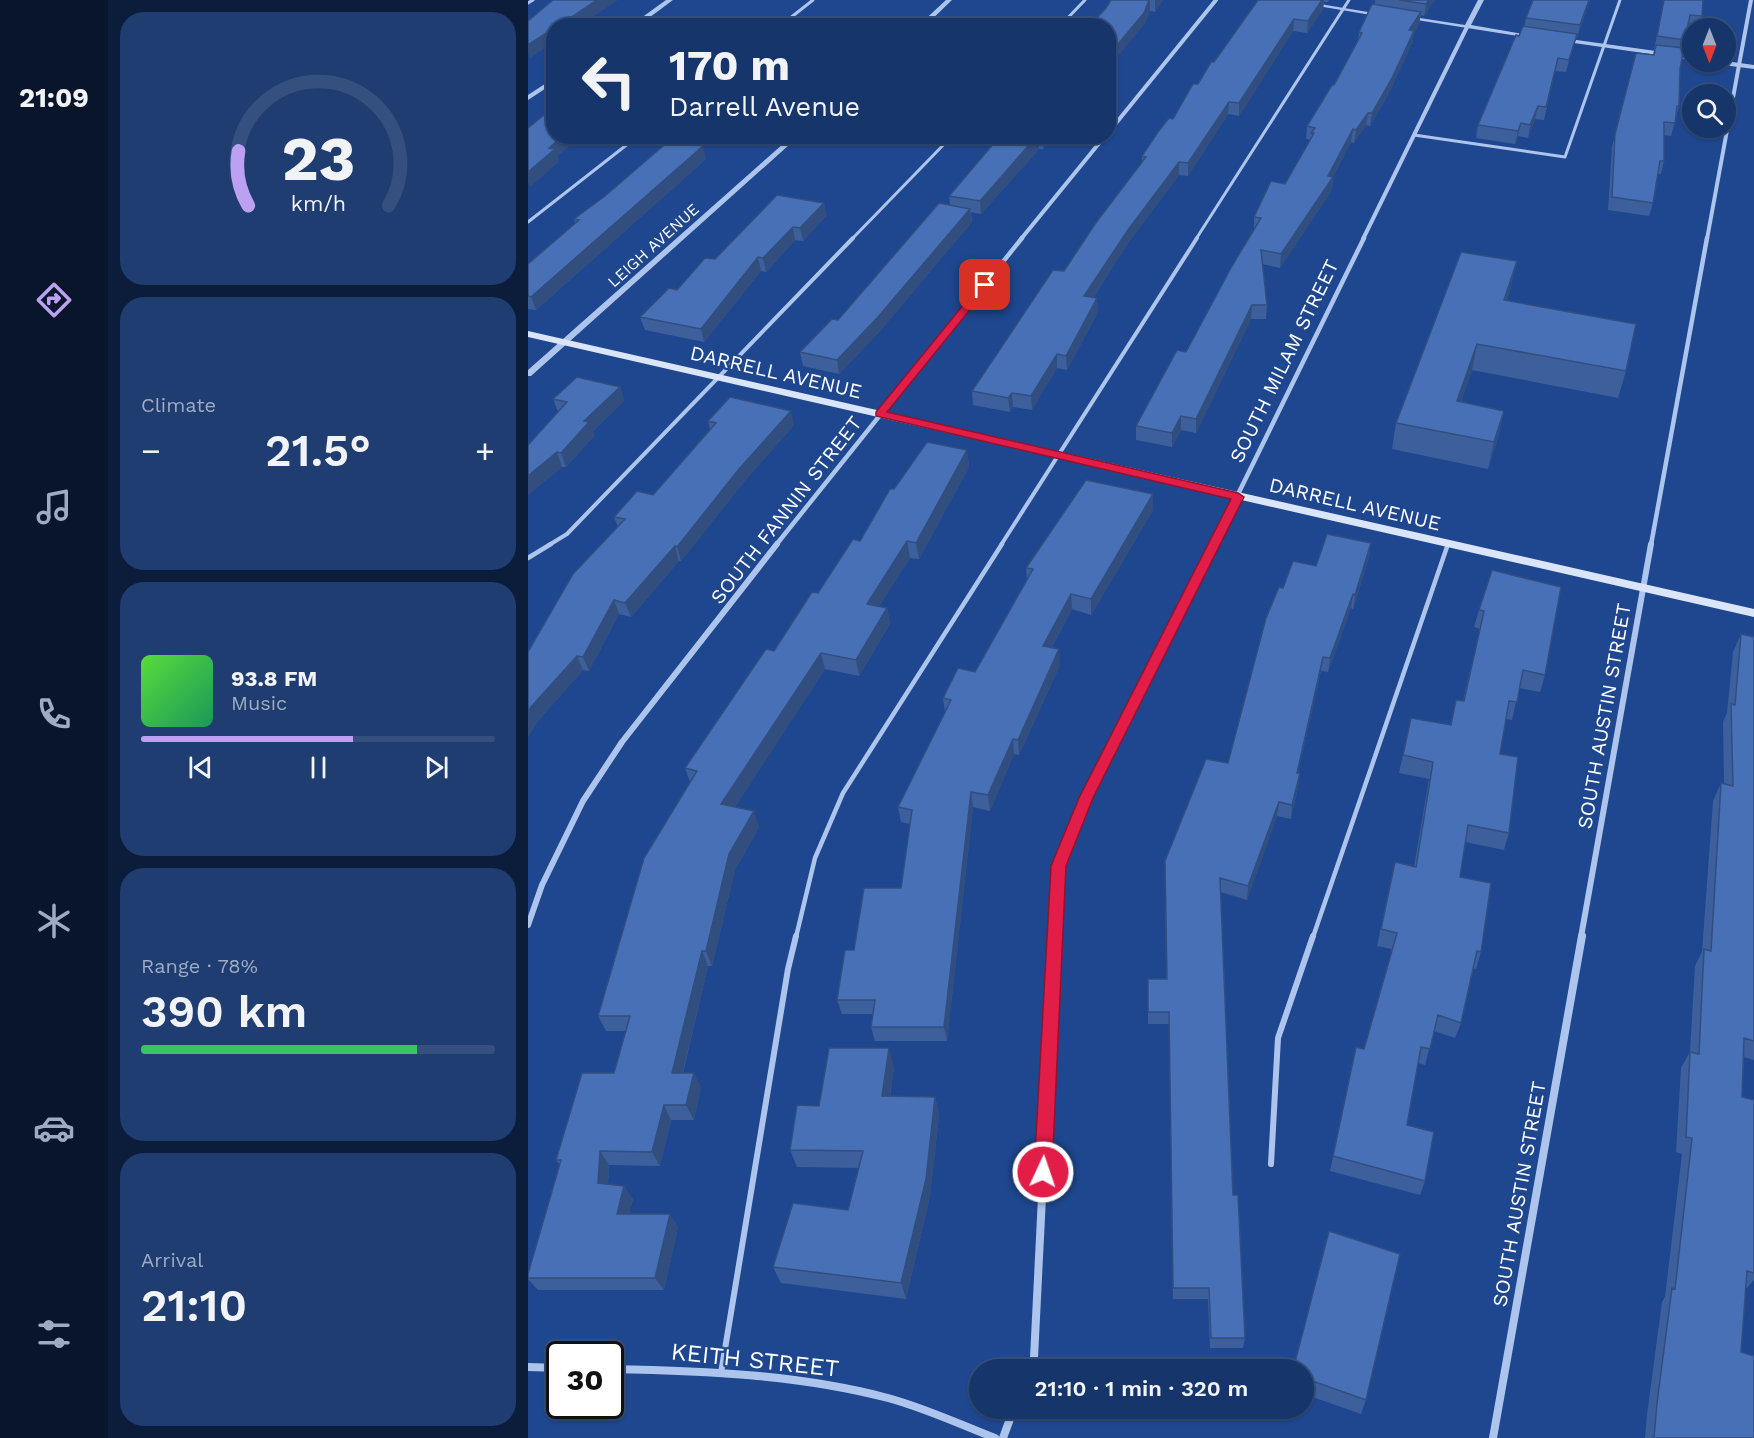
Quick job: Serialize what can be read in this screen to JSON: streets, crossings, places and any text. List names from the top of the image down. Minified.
{"streets":{"main road":["DARRELL AVENUE"],"street":["LEIGH AVENUE","SOUTH MILAM STREET","SOUTH FANNIN STREET","SOUTH AUSTIN STREET","KEITH STREET"]},"crossings":[["LEIGH AVENUE","DARRELL AVENUE"],["SOUTH MILAM STREET","DARRELL AVENUE"],["DARRELL AVENUE","SOUTH FANNIN STREET"],["DARRELL AVENUE","SOUTH AUSTIN STREET"]],"north":"bottom","page":{"tabs":"21:09","turn":["170 m","Darrell Avenue"],"tile":["Climate",["Range · 78%","390 km"],["Arrival","21:10"]],"heat":["−","21.5°","+"],"song":["93.8 FM","Music"],"limit":"30","trip":"21:10 · 1 min · 320 m","gauge":["23","km/h"]}}
